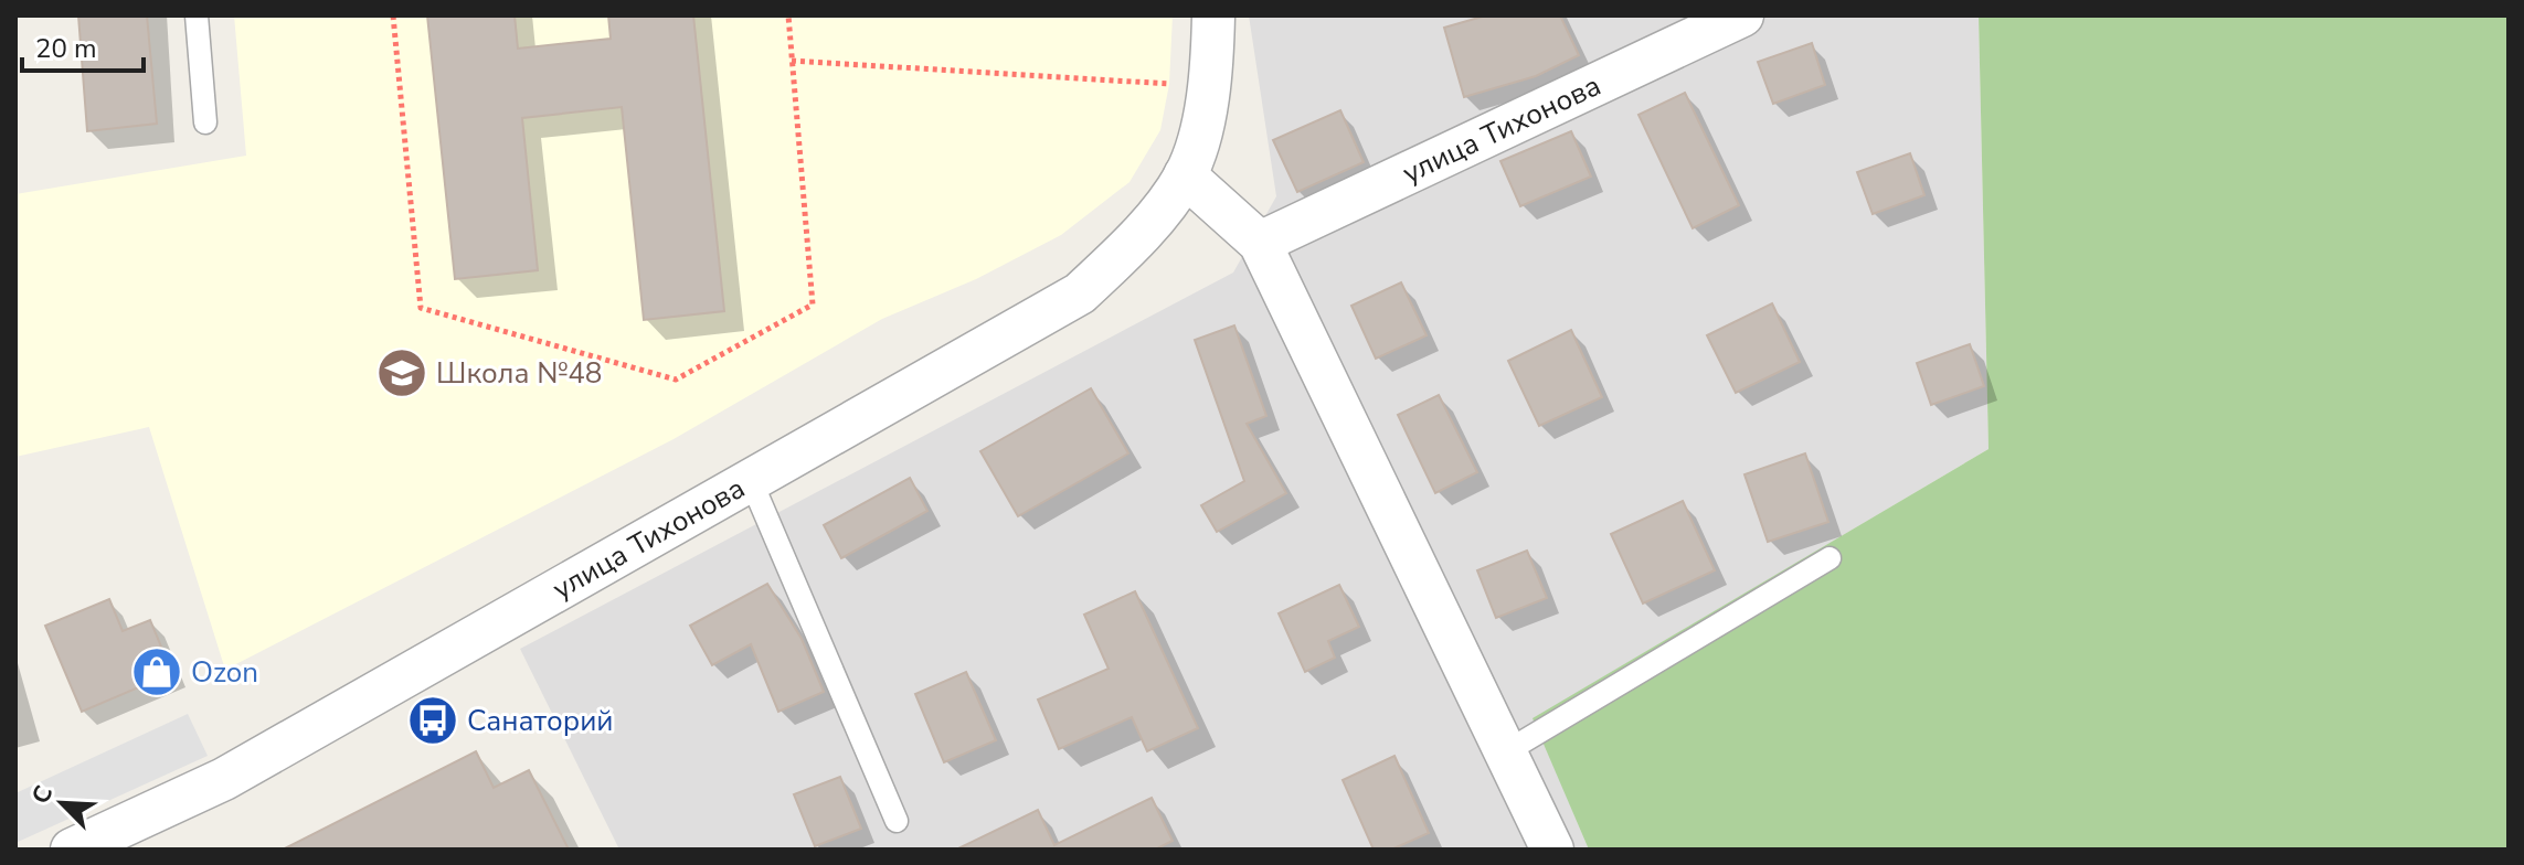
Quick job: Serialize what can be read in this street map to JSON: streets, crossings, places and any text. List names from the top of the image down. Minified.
{"streets":{"street":["улица Тихонова"]},"places":{"school or university":["Школа №48"],"shop":["Ozon"],"bus stop":["Санаторий"]},"scale_bar":"20 m","north":"top left"}
